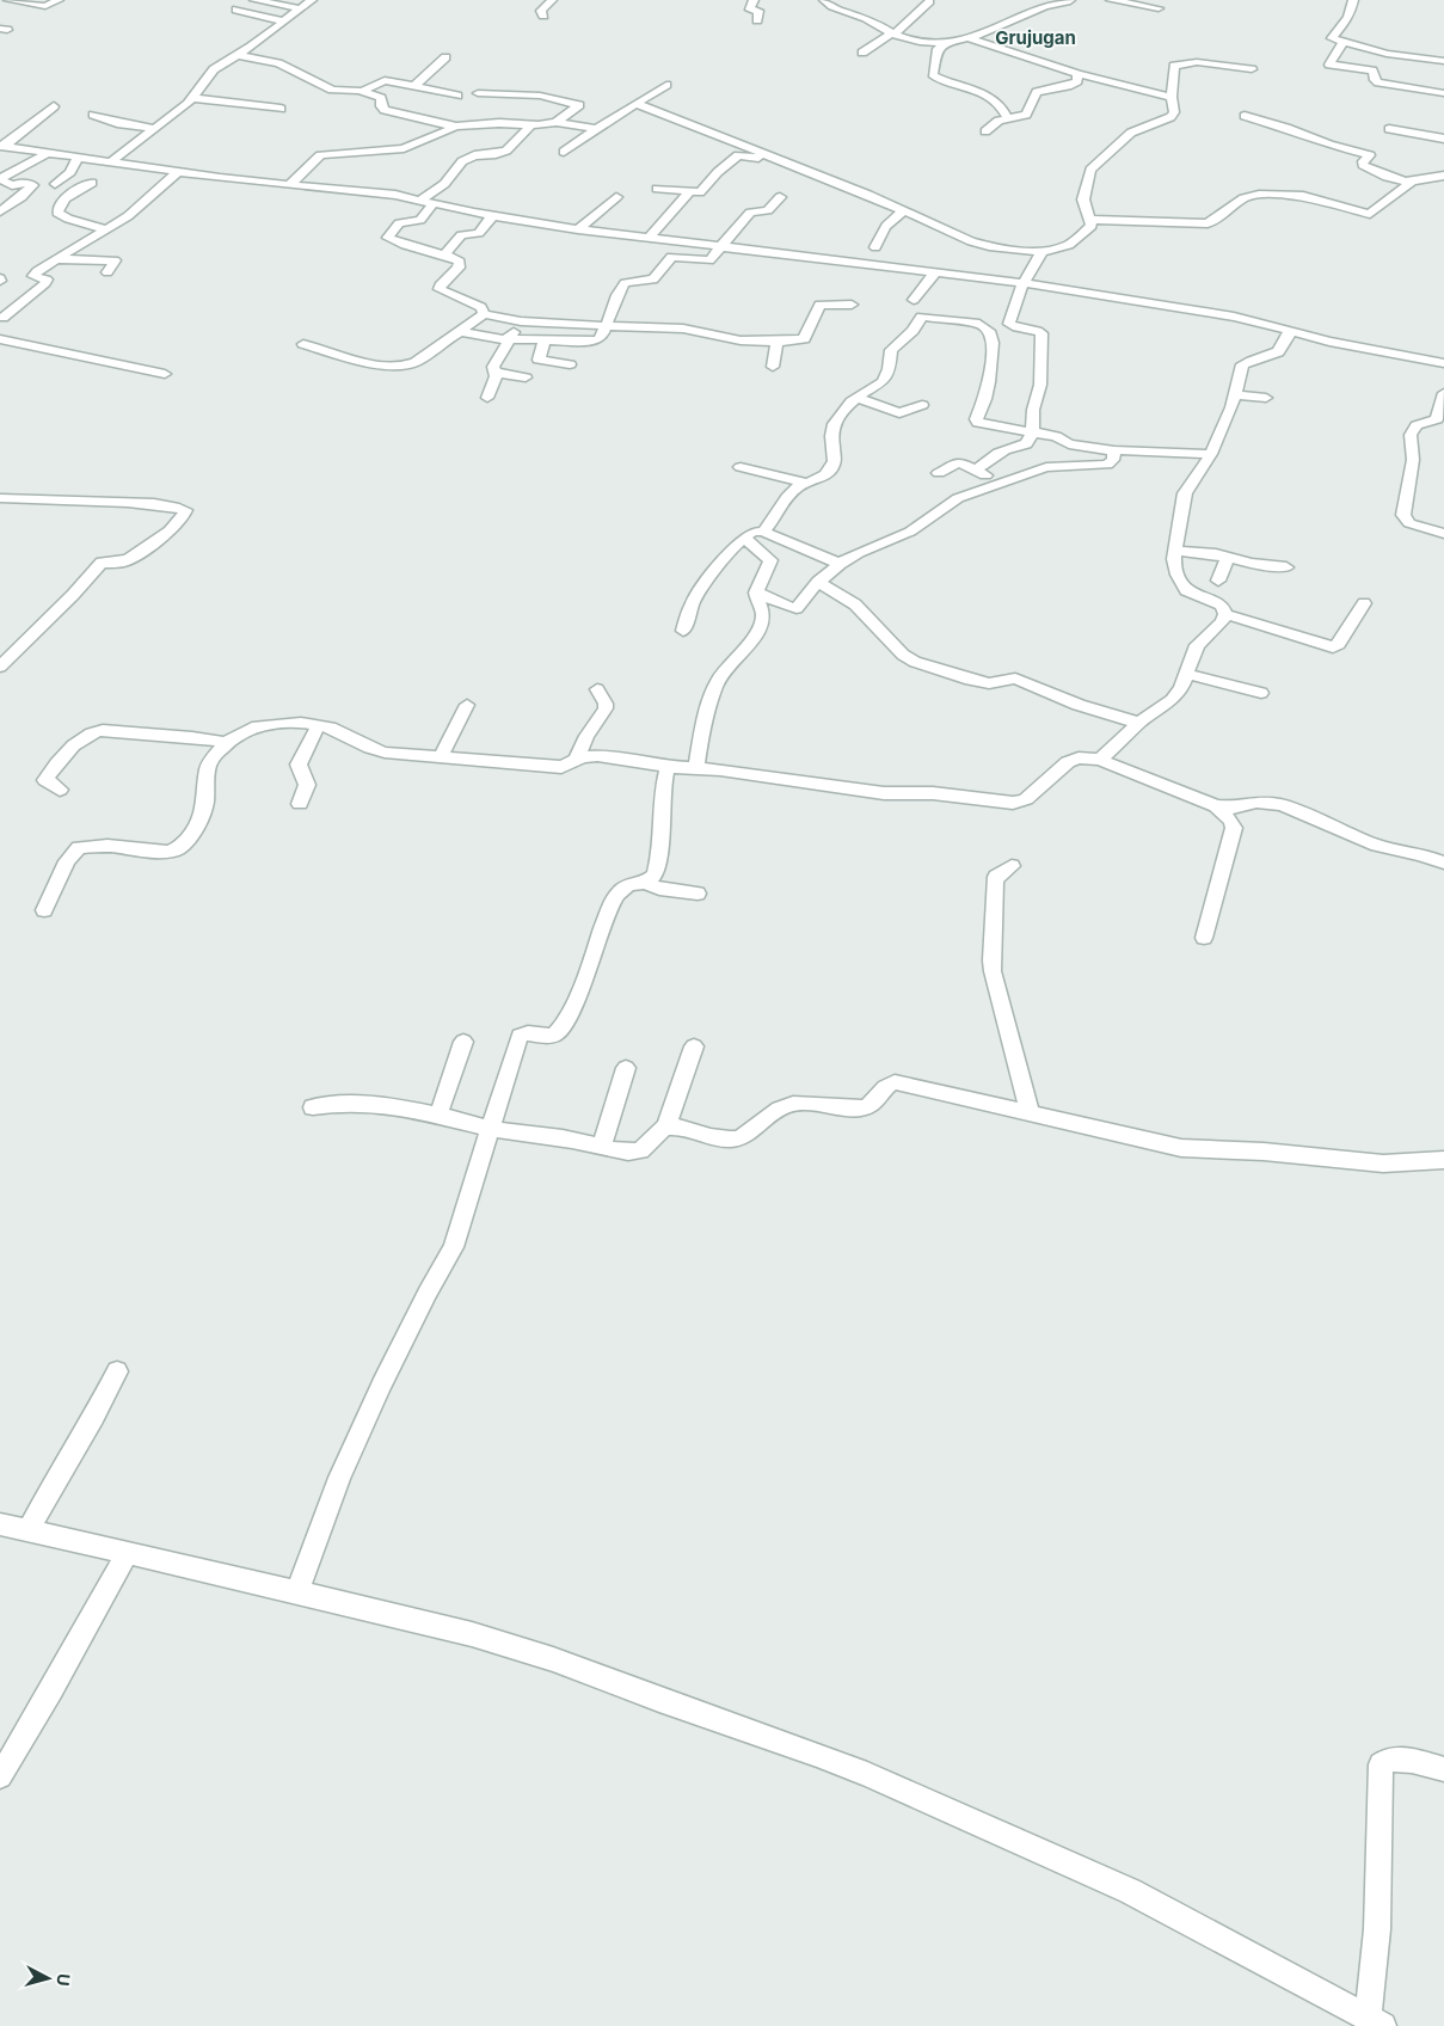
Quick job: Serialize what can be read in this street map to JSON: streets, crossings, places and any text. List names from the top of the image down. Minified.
{"districts":["Grujugan"],"north":"right"}
